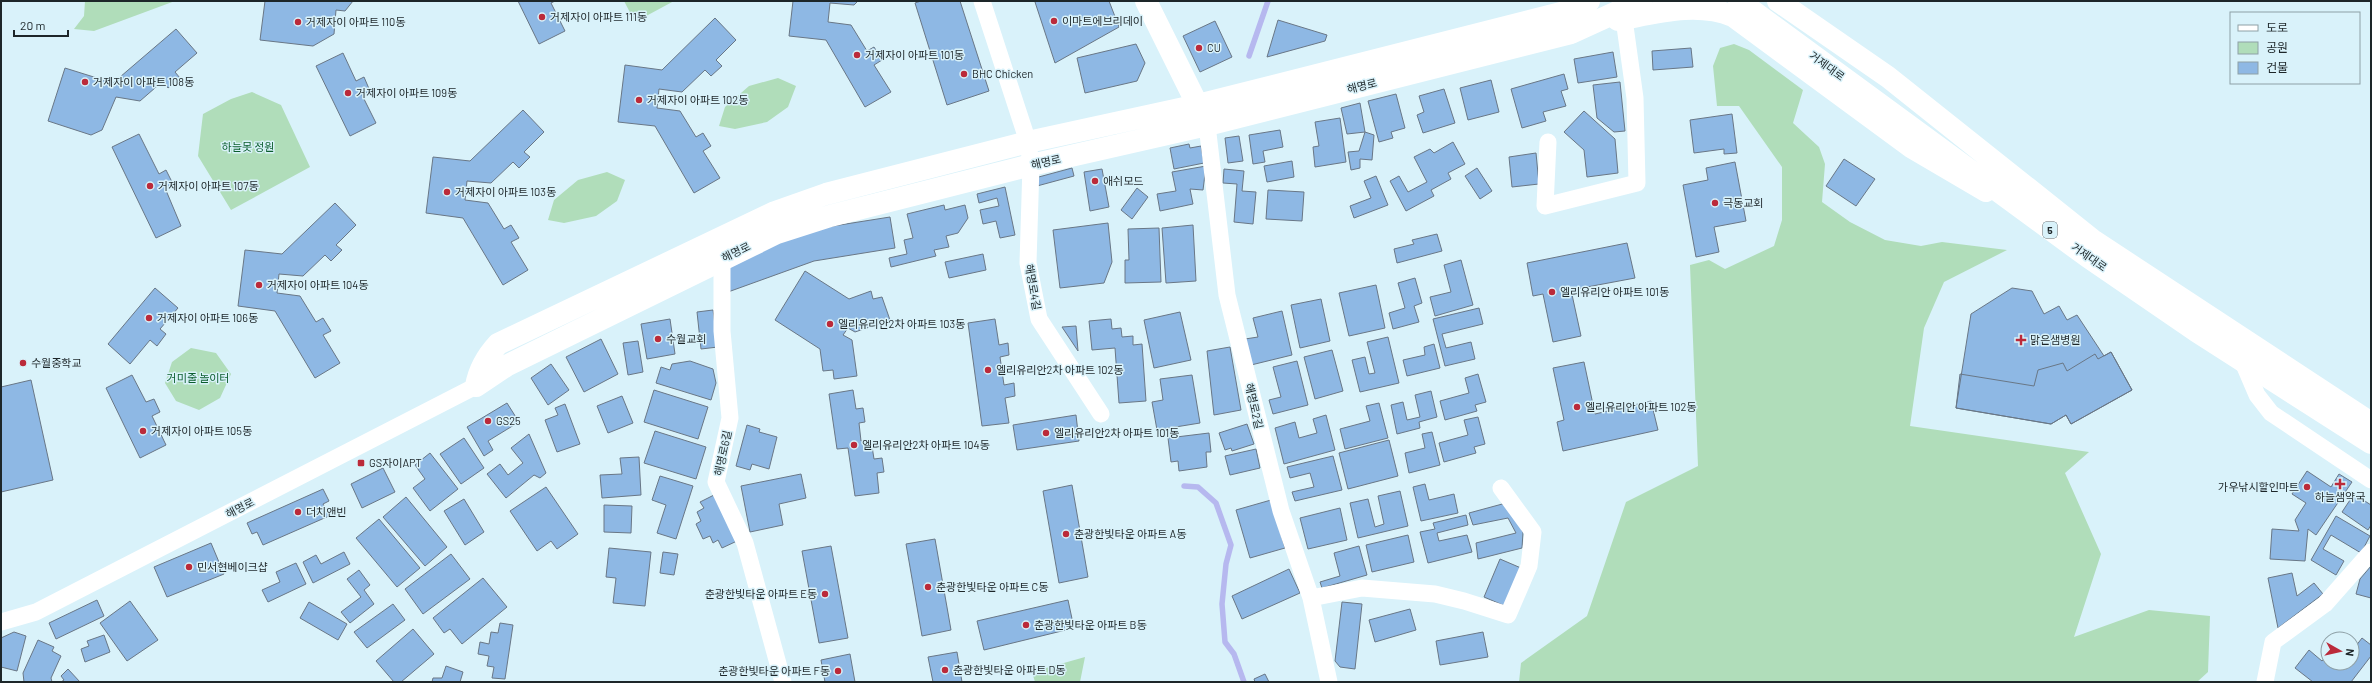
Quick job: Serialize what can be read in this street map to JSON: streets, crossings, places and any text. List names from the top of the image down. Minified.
{"streets":{"street":["거제대로","해명로","5","해명로4길","해명로2길","해명로6길"]},"crossings":[["해명로","해명로4길"],["해명로","해명로2길"],["해명로","해명로6길"]],"parks":["하늘못 정원","거미줄 놀이터"],"places":{"other":["거제자이 아파트 111동","이마트에브리데이","거제자이 아파트 110동","CU","거제자이 아파트 101동","BHC Chicken","거제자이 아파트 108동","거제자이 아파트 109동","거제자이 아파트 102동","애쉬모드","거제자이 아파트 107동","거제자이 아파트 103동","극동교회","거제자이 아파트 104동","엘리유리안 아파트 101동","거제자이 아파트 106동","엘리유리안2차 아파트 103동","수월교회","수월중학교","엘리유리안2차 아파트 102동","엘리유리안 아파트 102동","GS25","거제자이 아파트 105동","엘리유리안2차 아파트 101동","엘리유리안2차 아파트 104동","가우낚시할인마트","더치앤빈","춘광한빛타운 아파트 A동","민서현베이크샵","춘광한빛타운 아파트 C동","춘광한빛타운 아파트 E동","춘광한빛타운 아파트 B동","춘광한빛타운 아파트 D동","춘광한빛타운 아파트 F동"],"health":["맑은샘병원","하늘샘약국"],"transit":["GS자이APT"]},"legend":["도로","공원","건물"],"scale_bar":"20 m","north":"right"}
